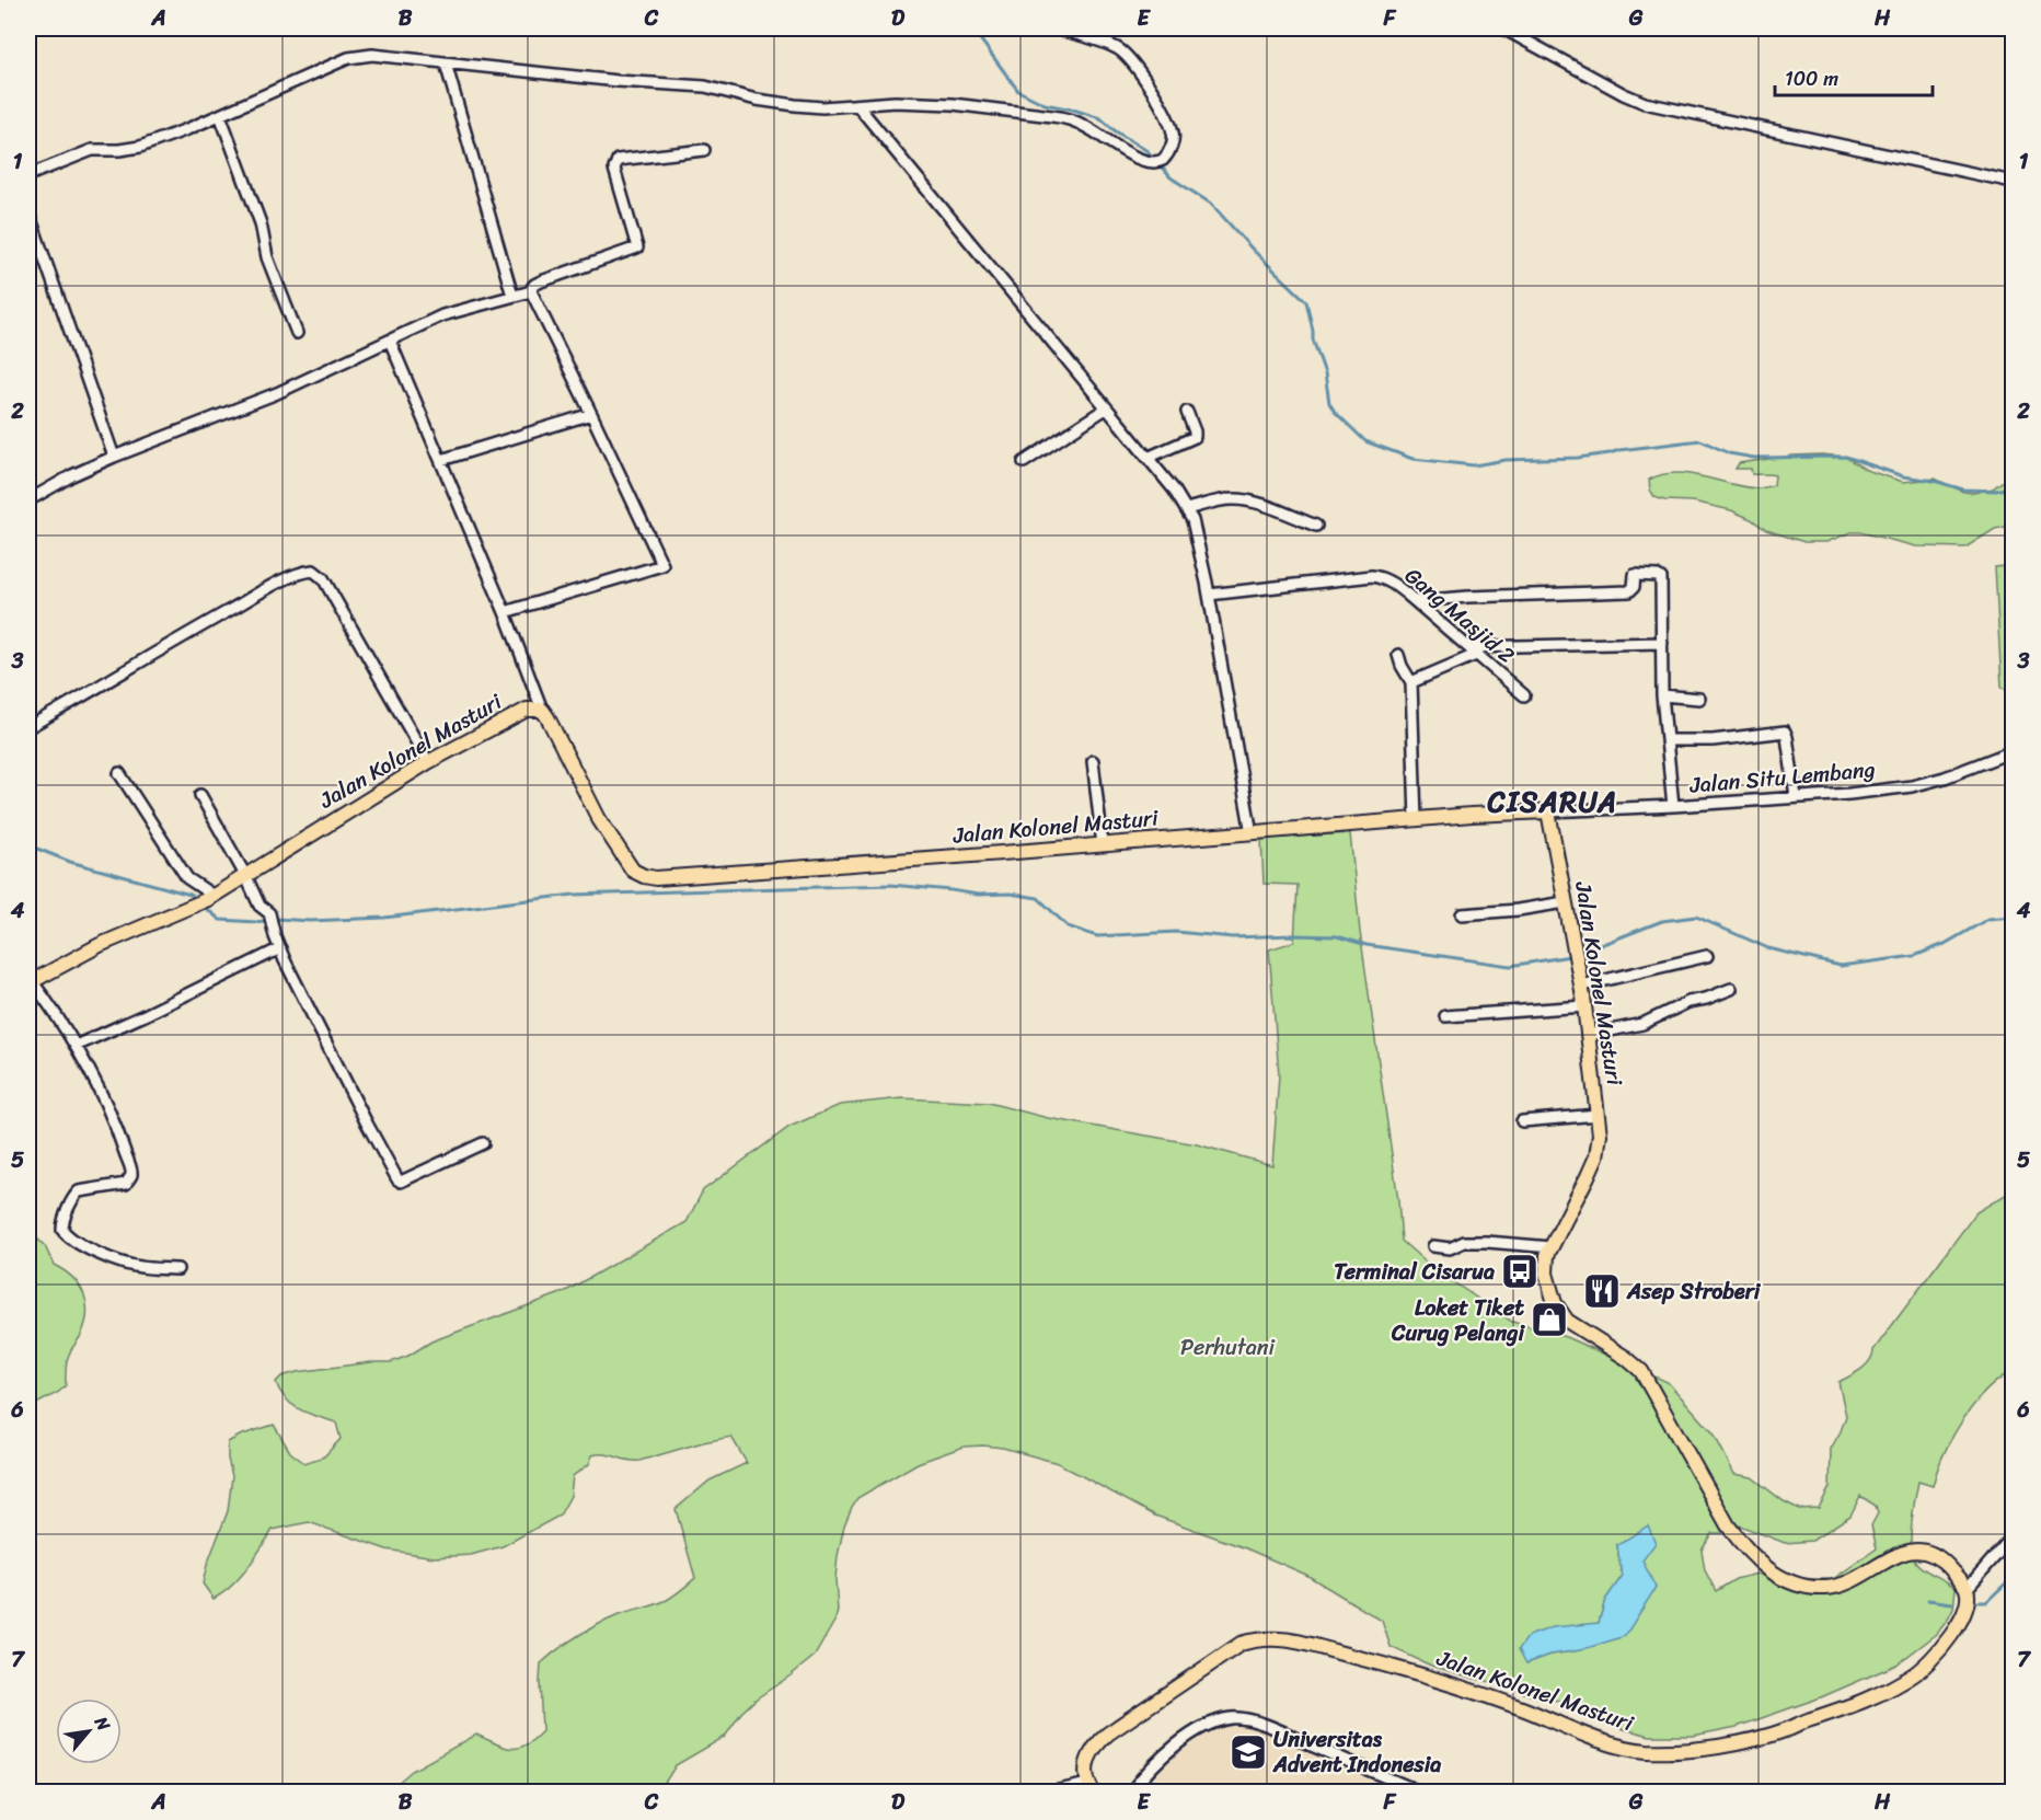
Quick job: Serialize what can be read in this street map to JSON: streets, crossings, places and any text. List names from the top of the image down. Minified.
{"streets":{"main road":["Jalan Kolonel Masturi"],"street":["Gang Masjid 2","Jalan Situ Lembang"]},"crossings":[["Jalan Kolonel Masturi","Jalan Situ Lembang"]],"districts":["CISARUA"],"parks":["Perhutani"],"places":{"bus stop":["Terminal Cisarua"],"restaurant":["Asep Stroberi"],"shop":["Loket Tiket Curug Pelangi"],"school or university":["Universitas Advent Indonesia"]},"scale_bar":"100 m","north":"top right","grid":{"columns":["A","B","C","D","E","F","G","H"],"rows":["1","2","3","4","5","6","7"]}}
